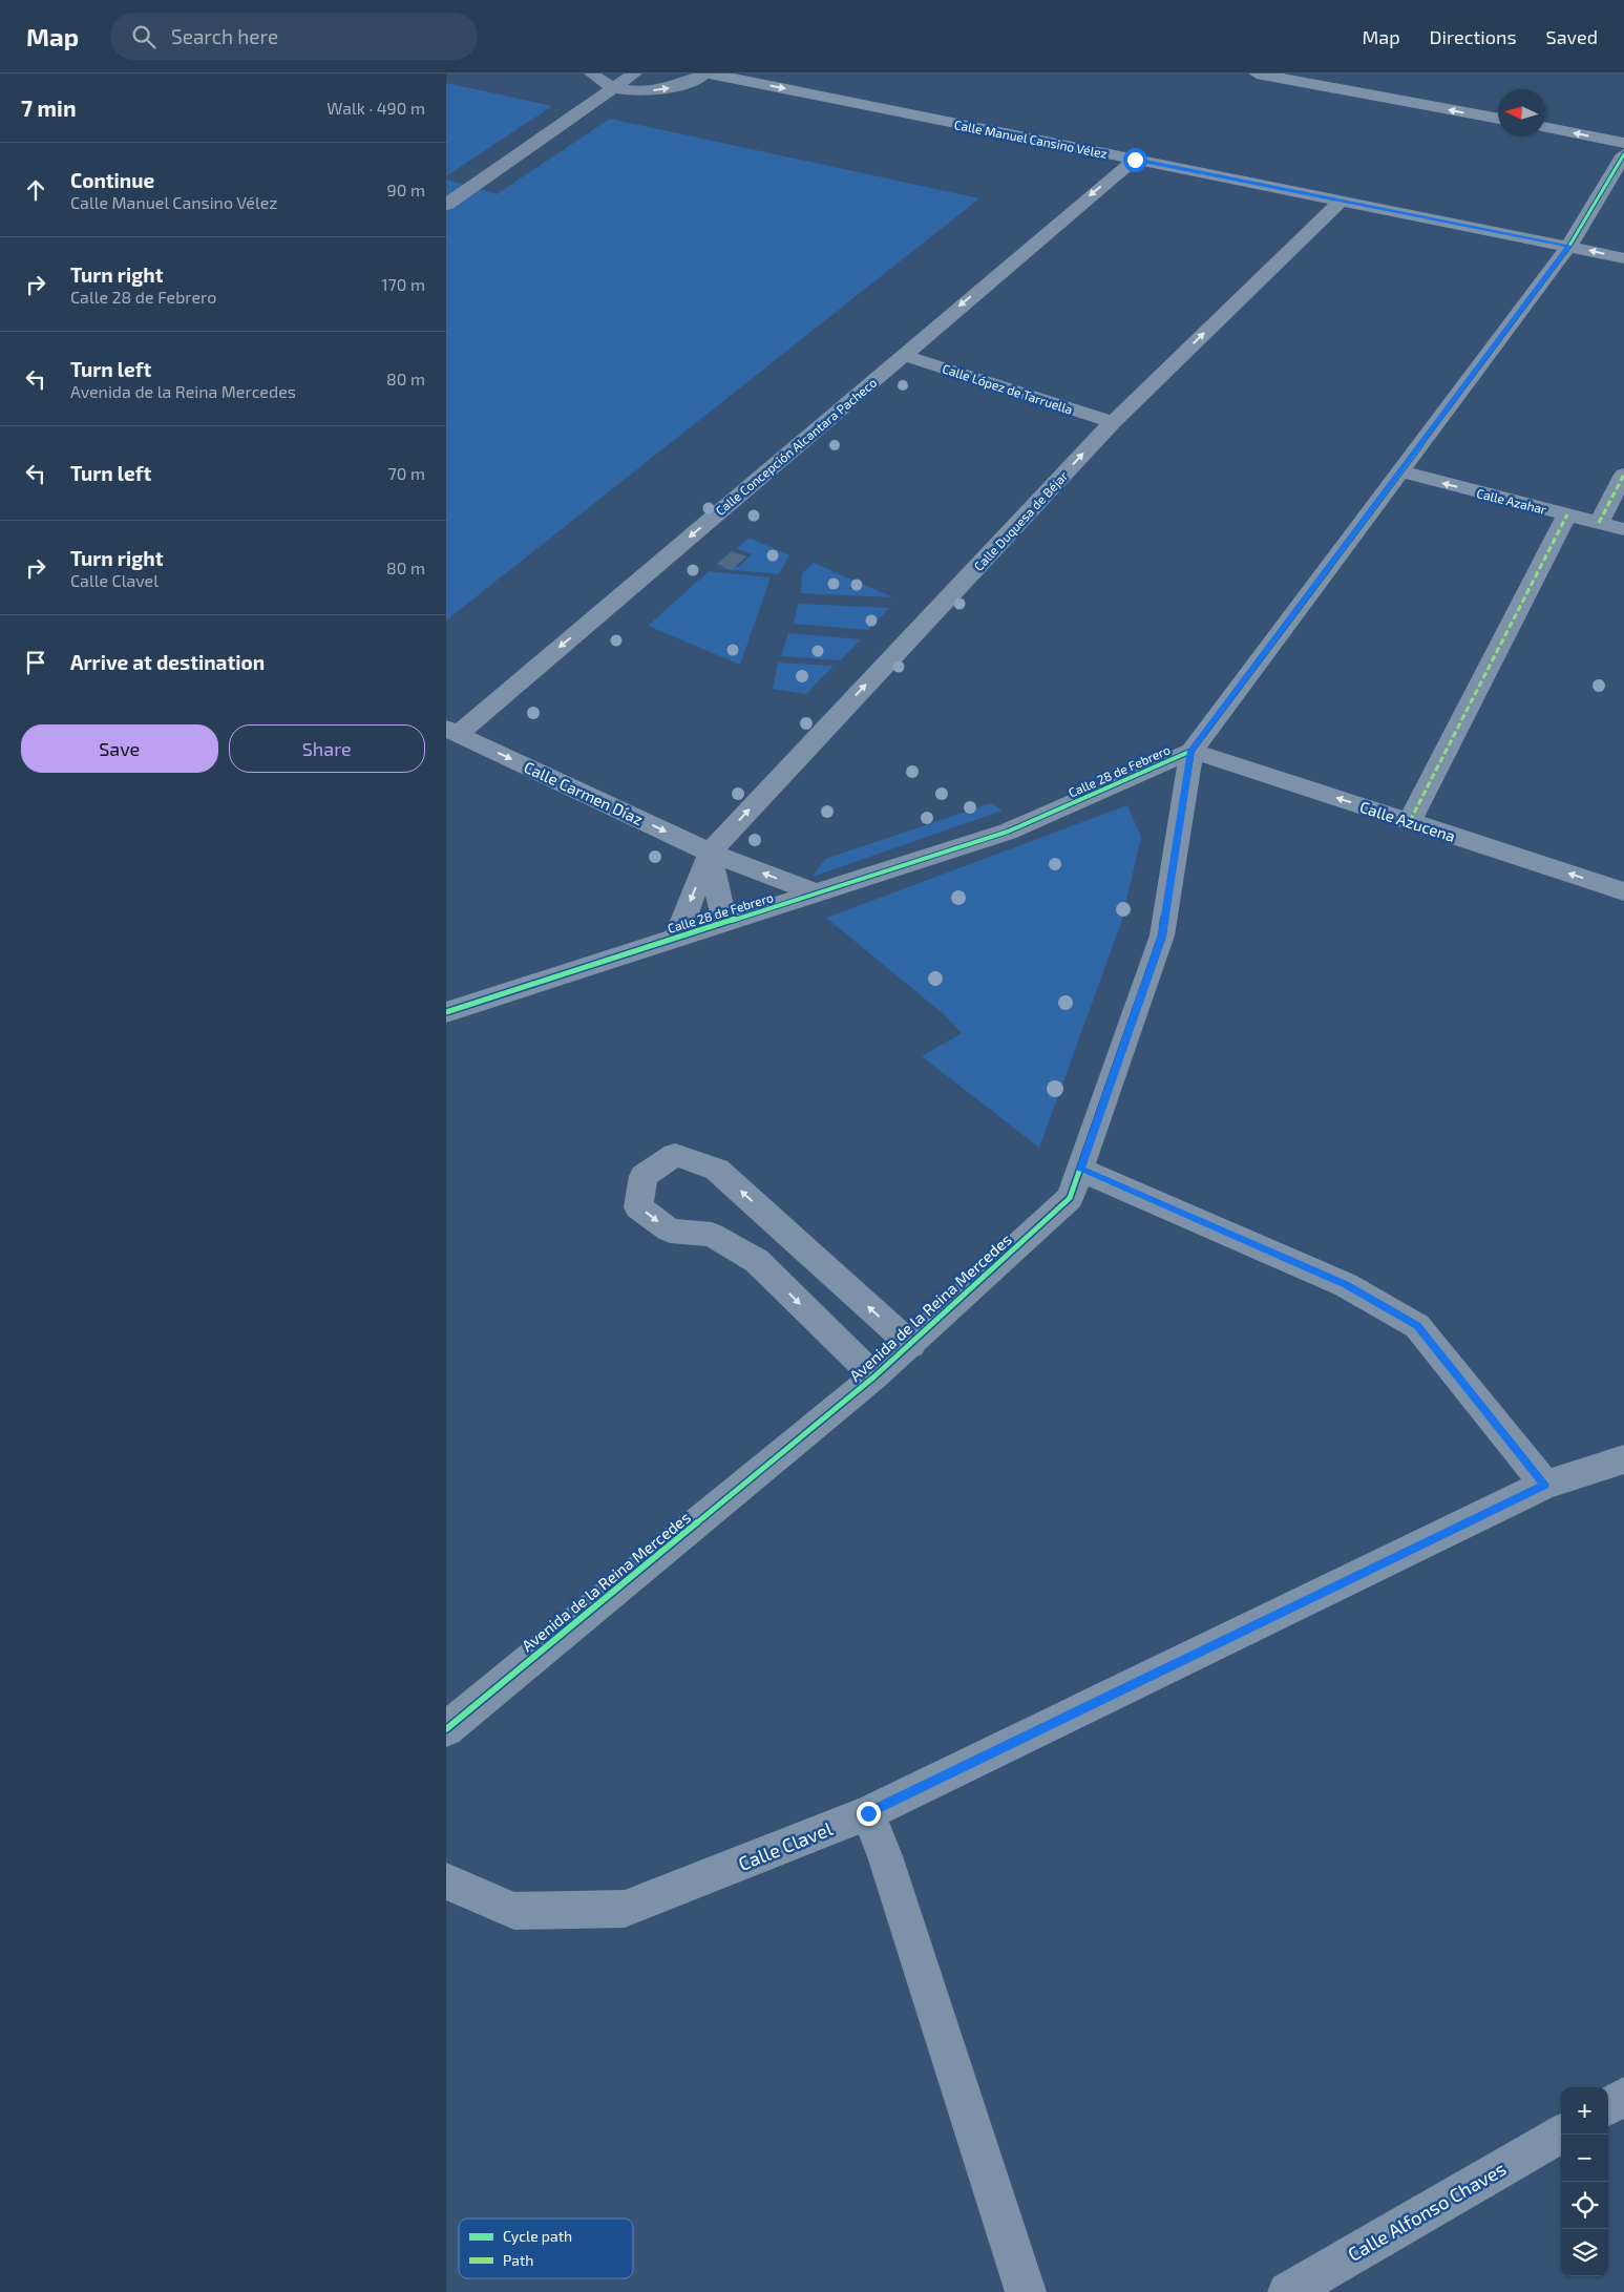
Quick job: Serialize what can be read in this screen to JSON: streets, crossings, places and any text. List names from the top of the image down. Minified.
{"streets":{"street":["Calle Manuel Cansino Vélez","Calle López de Tarruella","Calle Concepción Alcantara Pacheco","Calle Azahar","Calle Duquesa de Béjar","Calle 28 de Febrero","Calle Carmen Díaz","Calle Azucena","Avenida de la Reina Mercedes","Calle Clavel","Calle Alfonso Chaves"]},"crossings":[["Calle Manuel Cansino Vélez","Calle Concepción Alcantara Pacheco"],["Calle Manuel Cansino Vélez","Calle Duquesa de Béjar"],["Calle Manuel Cansino Vélez","Calle 28 de Febrero"],["Calle López de Tarruella","Calle Concepción Alcantara Pacheco"],["Calle López de Tarruella","Calle Duquesa de Béjar"],["Calle Concepción Alcantara Pacheco","Calle Carmen Díaz"],["Calle Azahar","Calle 28 de Febrero"],["Calle Duquesa de Béjar","Calle Carmen Díaz"],["Calle 28 de Febrero","Calle Carmen Díaz"],["Calle 28 de Febrero","Calle Azucena"],["Calle 28 de Febrero","Avenida de la Reina Mercedes"],["Calle Azucena","Avenida de la Reina Mercedes"]],"one_way":["Calle Concepción Alcantara Pacheco","Calle Azahar","Calle Duquesa de Béjar","Calle Azucena"],"legend":["Cycle path","Path"],"north":"left","page":{"header":"Map","search":"Search here","nav":["Map","Directions","Saved"],"heading":["7 min","Walk · 490 m"],"list":[["Continue","Calle Manuel Cansino Vélez","90 m"],["Turn right","Calle 28 de Febrero","170 m"],["Turn left","Avenida de la Reina Mercedes","80 m"],["Turn left","70 m"],["Turn right","Calle Clavel","80 m"],"Arrive at destination"],"buttons":["Save","Share"],"map_buttons":["+","−"]}}
